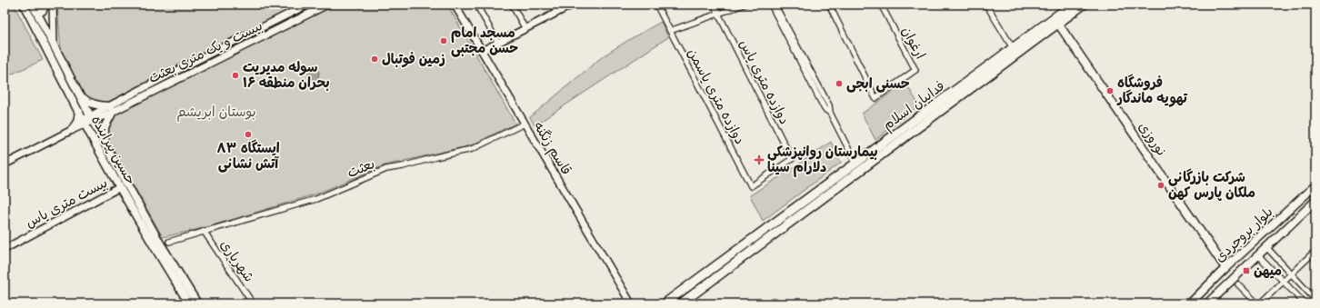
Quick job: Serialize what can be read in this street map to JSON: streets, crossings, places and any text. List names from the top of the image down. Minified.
{"streets":{"main road":["فداییان اسلام","نوروزی","حسین پیراینده","بلوار بروجردی"],"street":["ارغوان","بیست و یک متری بعثت","دوازده متری یاس","دوازده متری یاسمن","قاسم زنگنه","بعثت","بیست متری یاس","شهریاری"]},"crossings":[["بیست و یک متری بعثت","حسین پیراینده"],["دوازده متری یاس","دوازده متری یاسمن"],["فداییان اسلام","نوروزی"],["نوروزی","بلوار بروجردی"],["قاسم زنگنه","بعثت"],["حسین پیراینده","بیست متری یاس"],["بعثت","شهریاری"]],"parks":["بوستان ابریشم"],"places":{"other":["مسجد امام حسن مجتبی","زمین فوتبال","سوله مدیریت بحران منطقه ۱۶","حسنی ابجی","فروشگاه تهویه ماندگار","ایستگاه ۸۳ آتش نشانی","شرکت بازرگانی ملکان پارس کهن"],"health":["بیمارستان روانپزشکی دلارام سینا"],"transit":["میهن"]}}
